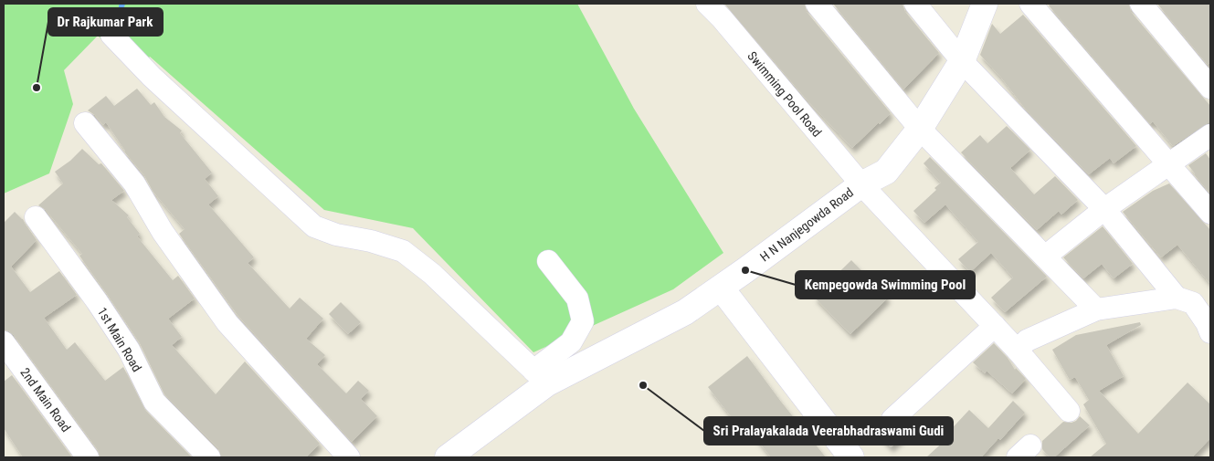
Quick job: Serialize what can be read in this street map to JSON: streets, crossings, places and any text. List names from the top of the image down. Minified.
{"streets":{"street":["Swimming Pool Road","H N Nanjegowda Road","1st Main Road","2nd Main Road"]},"crossings":[["Swimming Pool Road","H N Nanjegowda Road"]],"places":["Dr Rajkumar Park","Kempegowda Swimming Pool","Sri Pralayakalada Veerabhadraswami Gudi"]}
